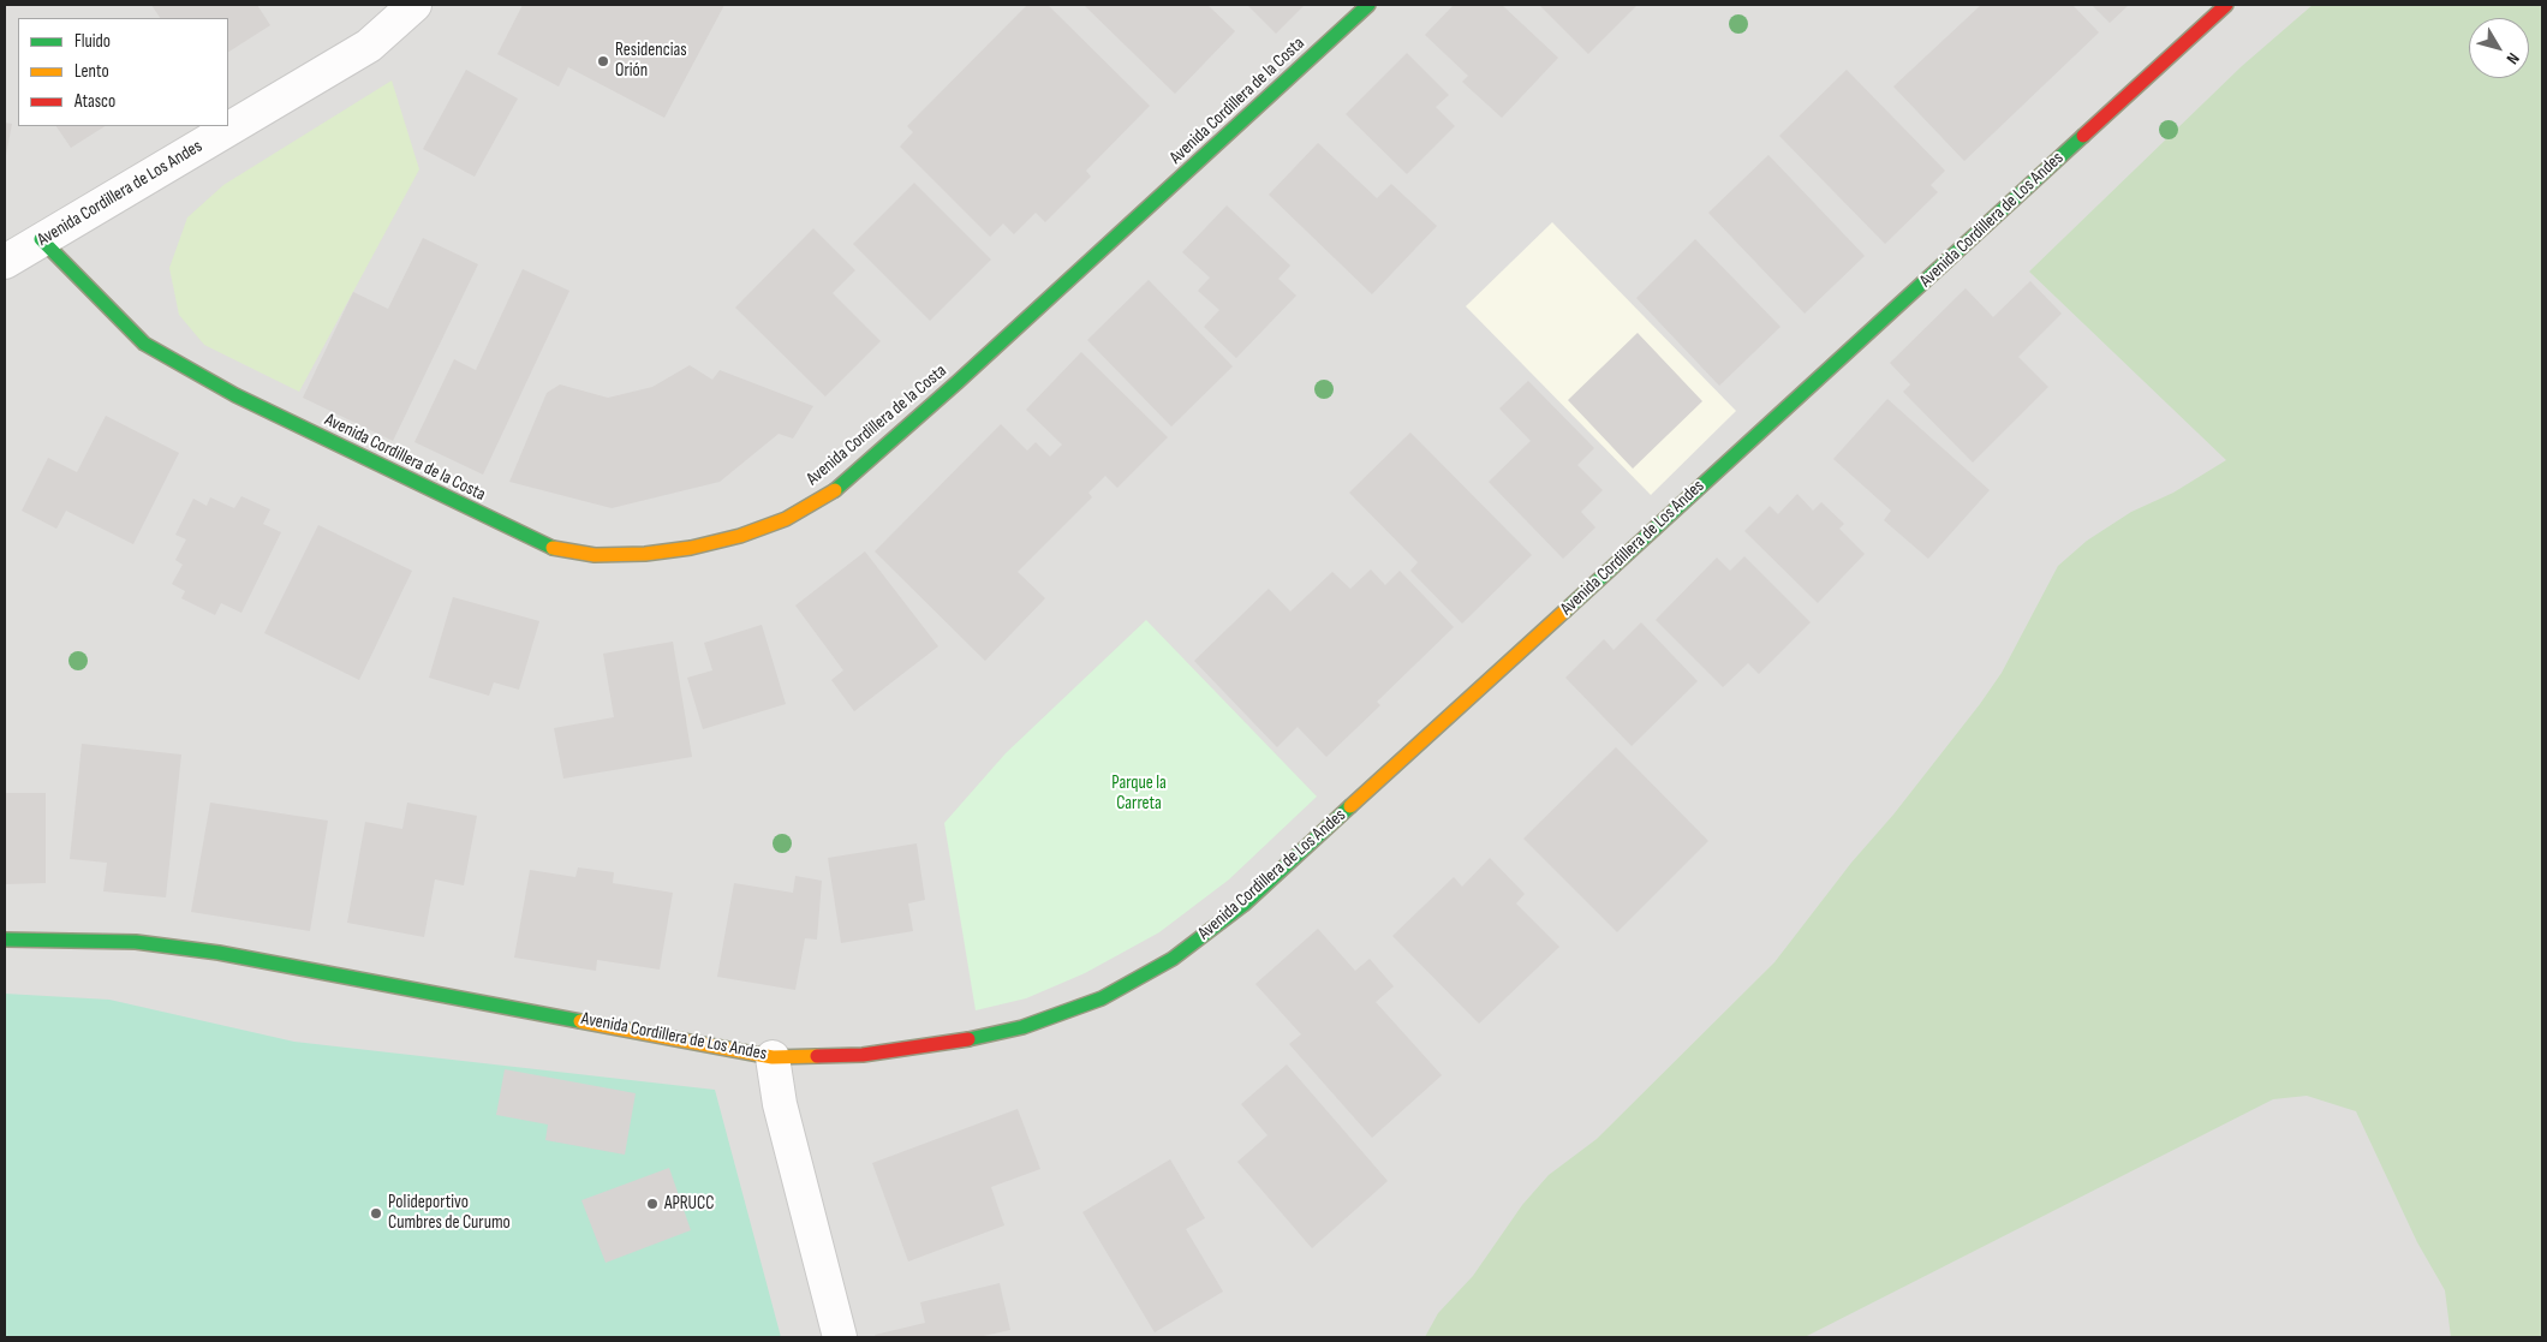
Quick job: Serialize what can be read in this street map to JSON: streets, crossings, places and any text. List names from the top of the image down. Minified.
{"streets":{"street":["Avenida Cordillera de la Costa","Avenida Cordillera de Los Andes"]},"crossings":[["Avenida Cordillera de la Costa","Avenida Cordillera de Los Andes"]],"parks":["Parque la Carreta"],"places":["Residencias Orión","APRUCC","Polideportivo Cumbres de Curumo"],"legend":["Fluido","Lento","Atasco"],"north":"bottom right"}
